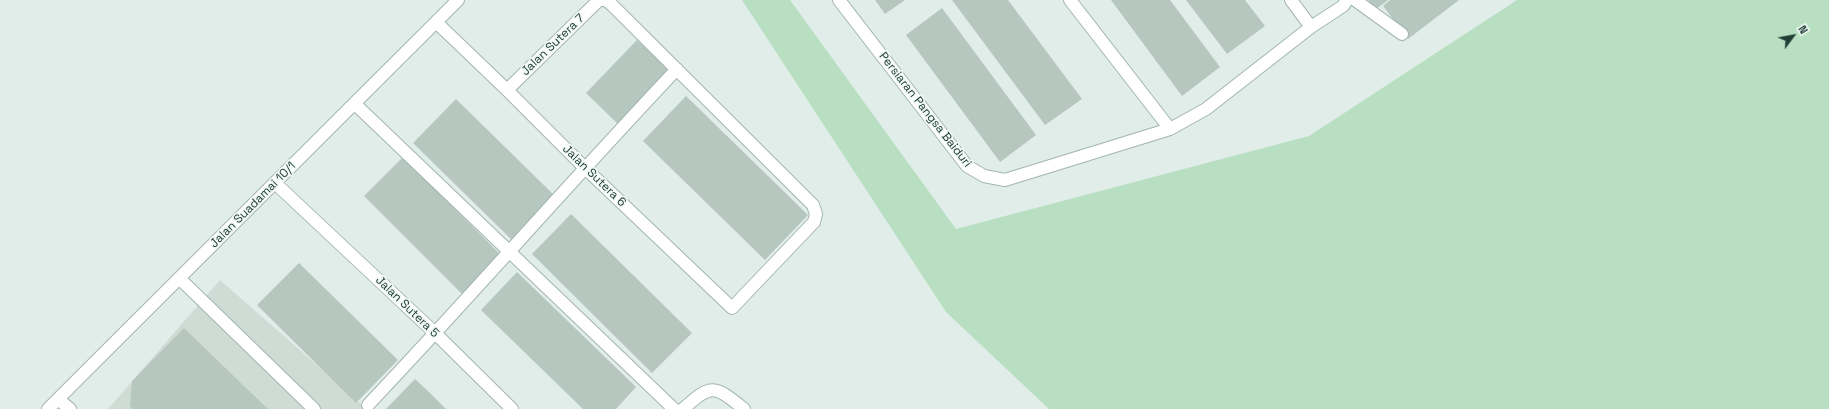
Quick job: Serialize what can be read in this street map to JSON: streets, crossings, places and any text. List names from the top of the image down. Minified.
{"streets":{"street":["Jalan Sutera 7","Persiaran Pangsa Baiduri","Jalan Sutera 6","Jalan Suadamai 10/1","Jalan Sutera 5"]},"crossings":[["Jalan Sutera 7","Jalan Sutera 6"],["Jalan Sutera 6","Jalan Suadamai 10/1"],["Jalan Suadamai 10/1","Jalan Sutera 5"]],"north":"top right"}
